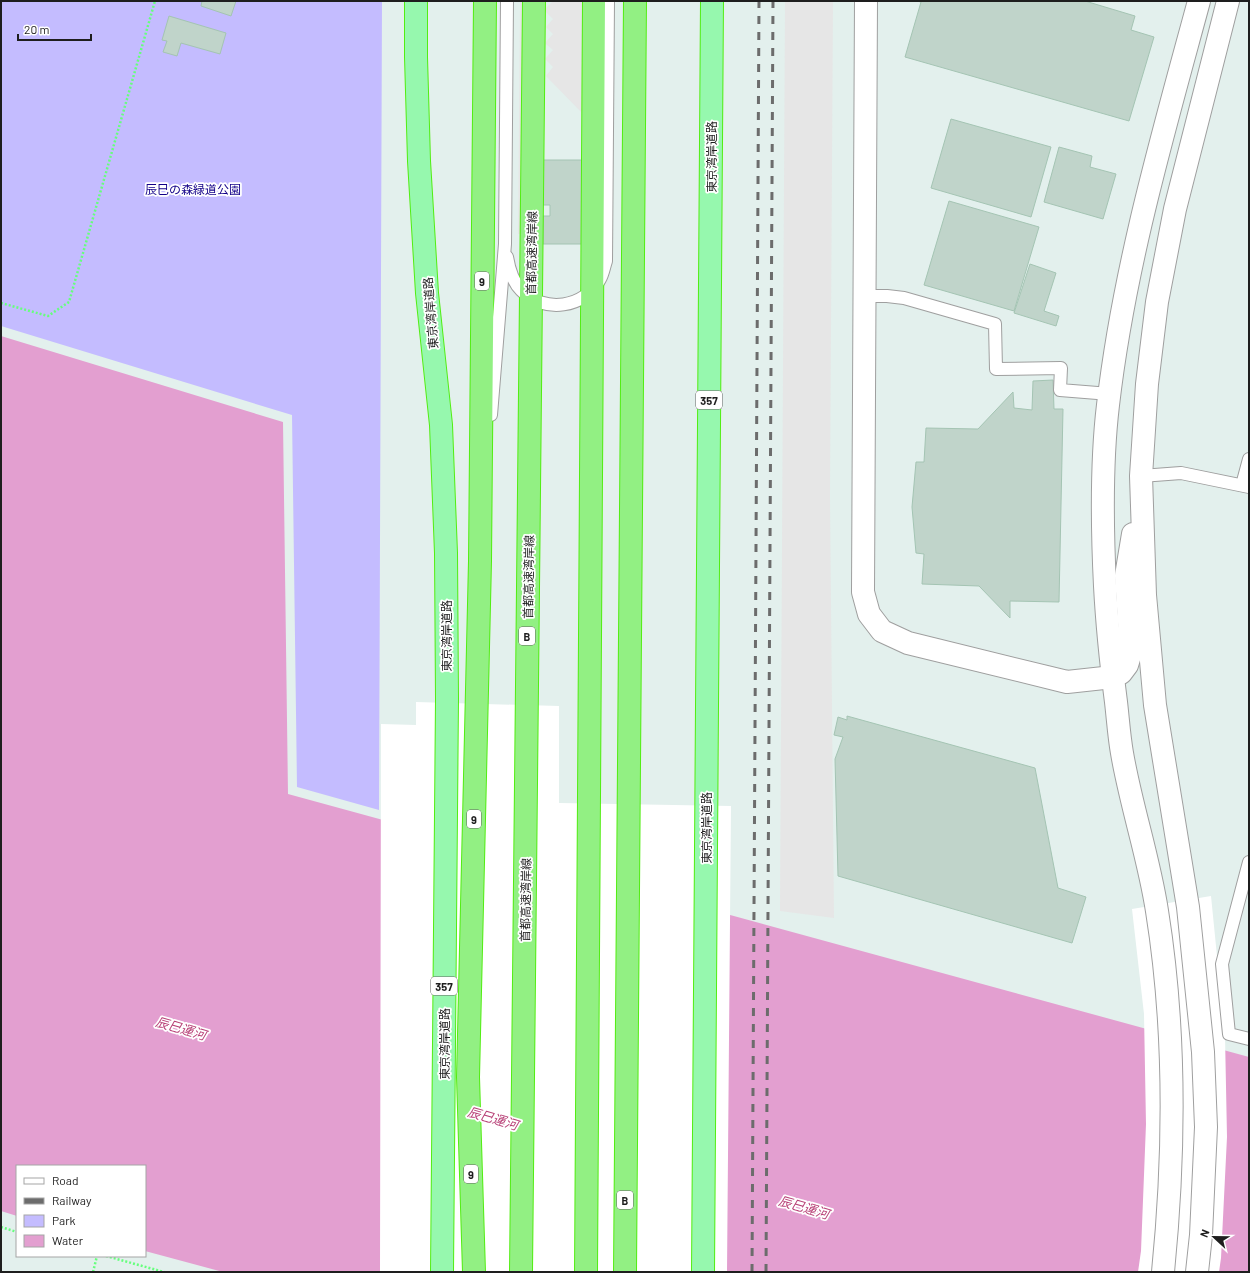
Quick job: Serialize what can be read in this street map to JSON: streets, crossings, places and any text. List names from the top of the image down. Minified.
{"streets":{"highway":["東京湾岸道路","首都高速湾岸線","9","357","B"]},"water":["辰巳運河"],"parks":["辰巳の森緑道公園"],"legend":["Road","Railway","Park","Water"],"scale_bar":"20 m","north":"left"}
